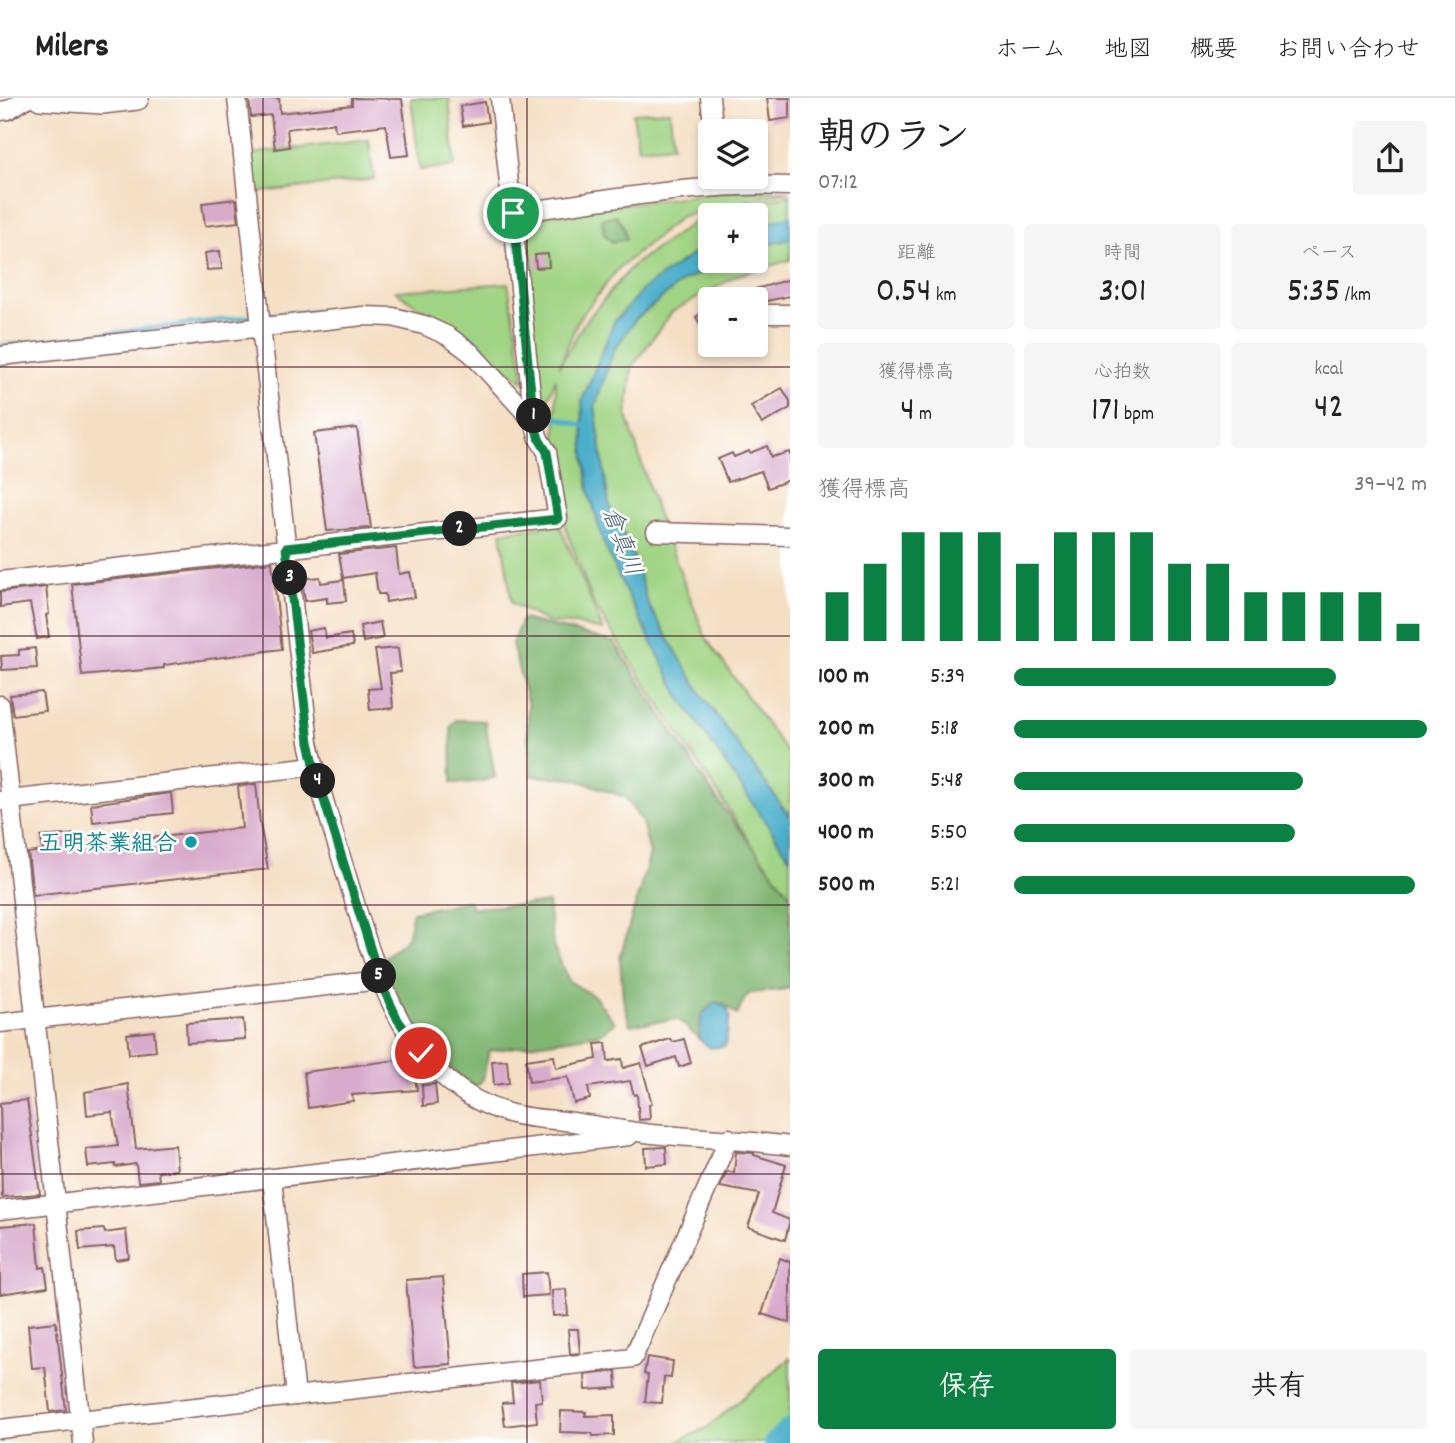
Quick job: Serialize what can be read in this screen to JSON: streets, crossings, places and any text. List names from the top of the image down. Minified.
{"water":["倉真川"],"places":["五明茶業組合"],"page":{"header":"Milers","nav":["ホーム","地図","概要","お問い合わせ"],"heading":["朝のラン","07:12"],"map_buttons":["+","−"],"stats":[["距離","0.54 km"],["時間","3:01"],["ペース","5:35 /km"],["獲得標高","4 m"],["心拍数","171 bpm"],["kcal","42"]],"pins":["1","2","3","4","5"],"chart":["獲得標高","39–42 m"],"list":[{"name":"100 m","note":"5:39"},{"name":"200 m","note":"5:18"},{"name":"300 m","note":"5:48"},{"name":"400 m","note":"5:50"},{"name":"500 m","note":"5:21"}],"buttons":["保存","共有"]}}
